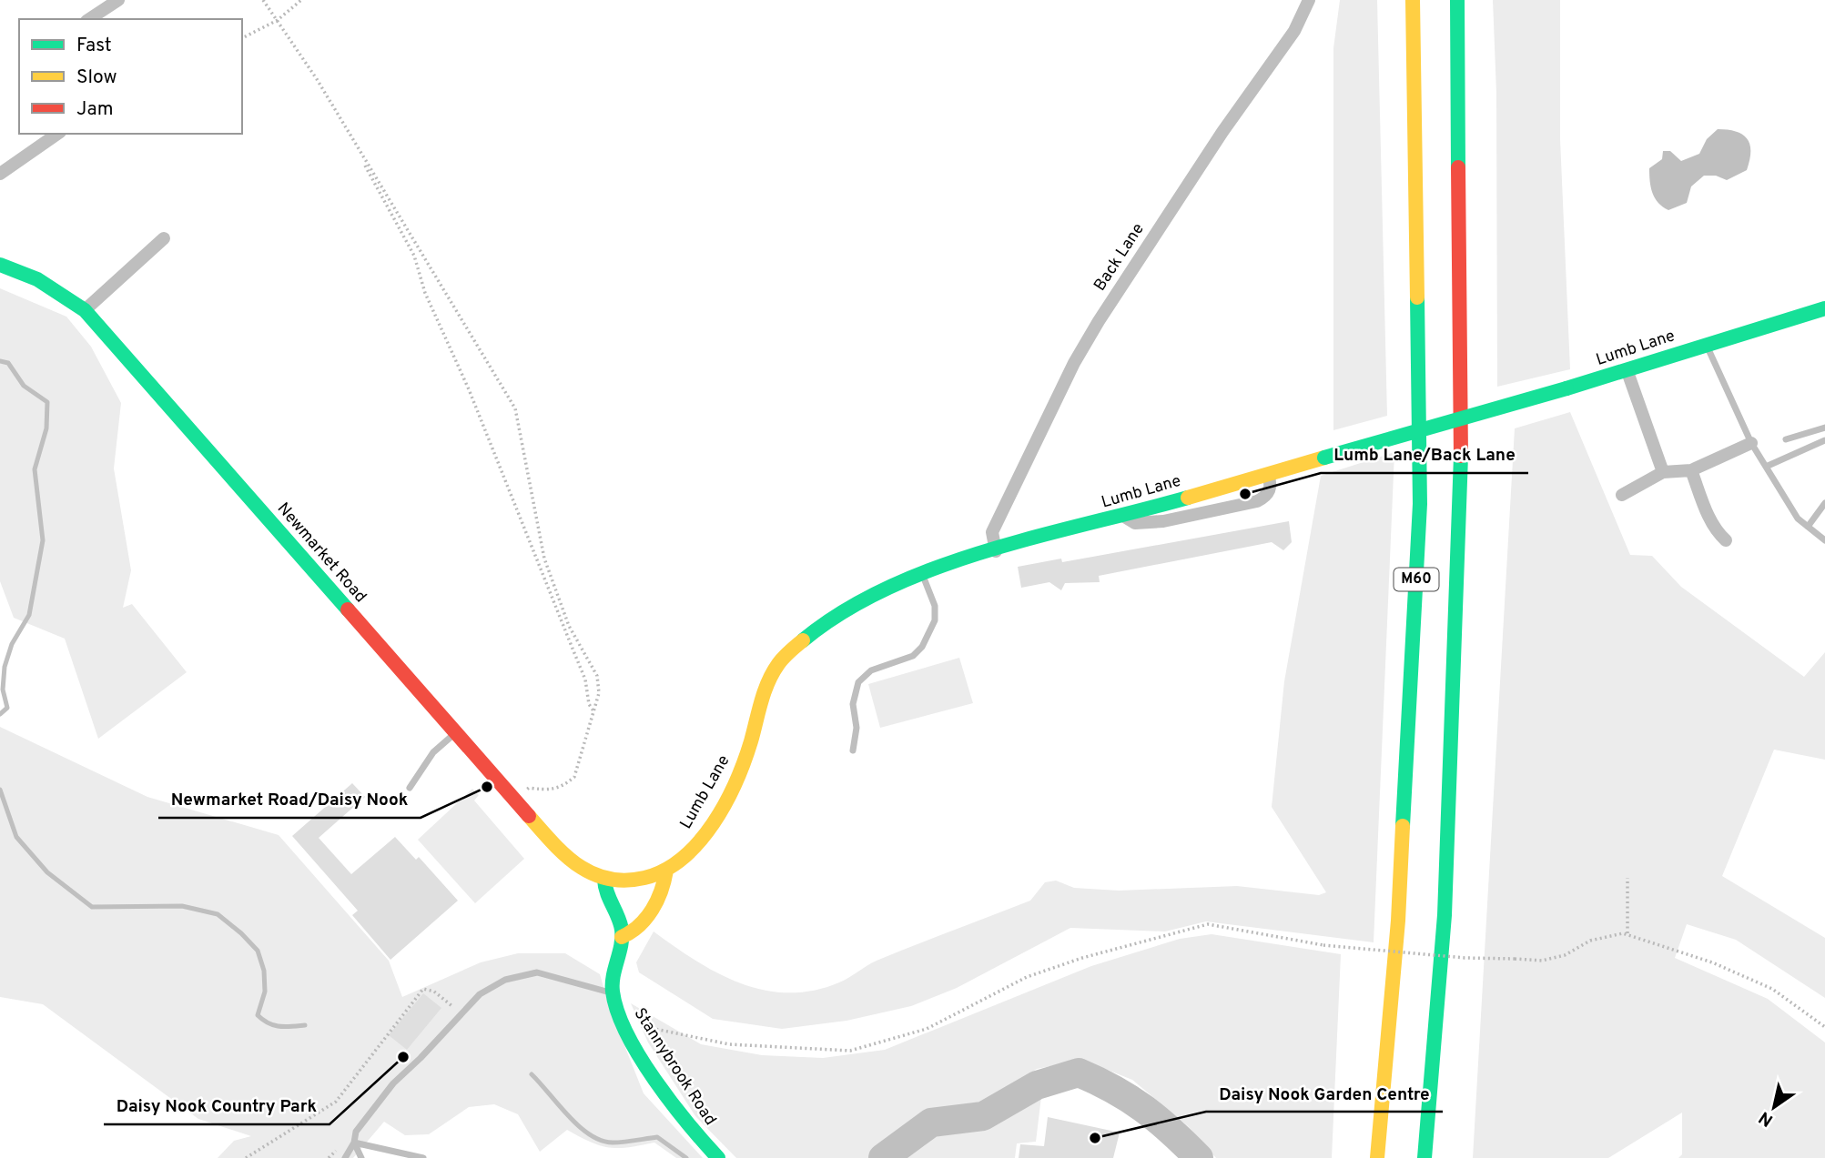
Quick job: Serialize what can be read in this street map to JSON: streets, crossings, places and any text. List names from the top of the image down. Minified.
{"streets":{"main road":["Lumb Lane","Newmarket Road","M60","Stannybrook Road"],"street":["Back Lane"]},"crossings":[["Back Lane","Lumb Lane"],["Lumb Lane","Newmarket Road"]],"places":["Lumb Lane/Back Lane","Newmarket Road/Daisy Nook","Daisy Nook Country Park","Daisy Nook Garden Centre"],"legend":["Fast","Slow","Jam"],"north":"bottom left"}
